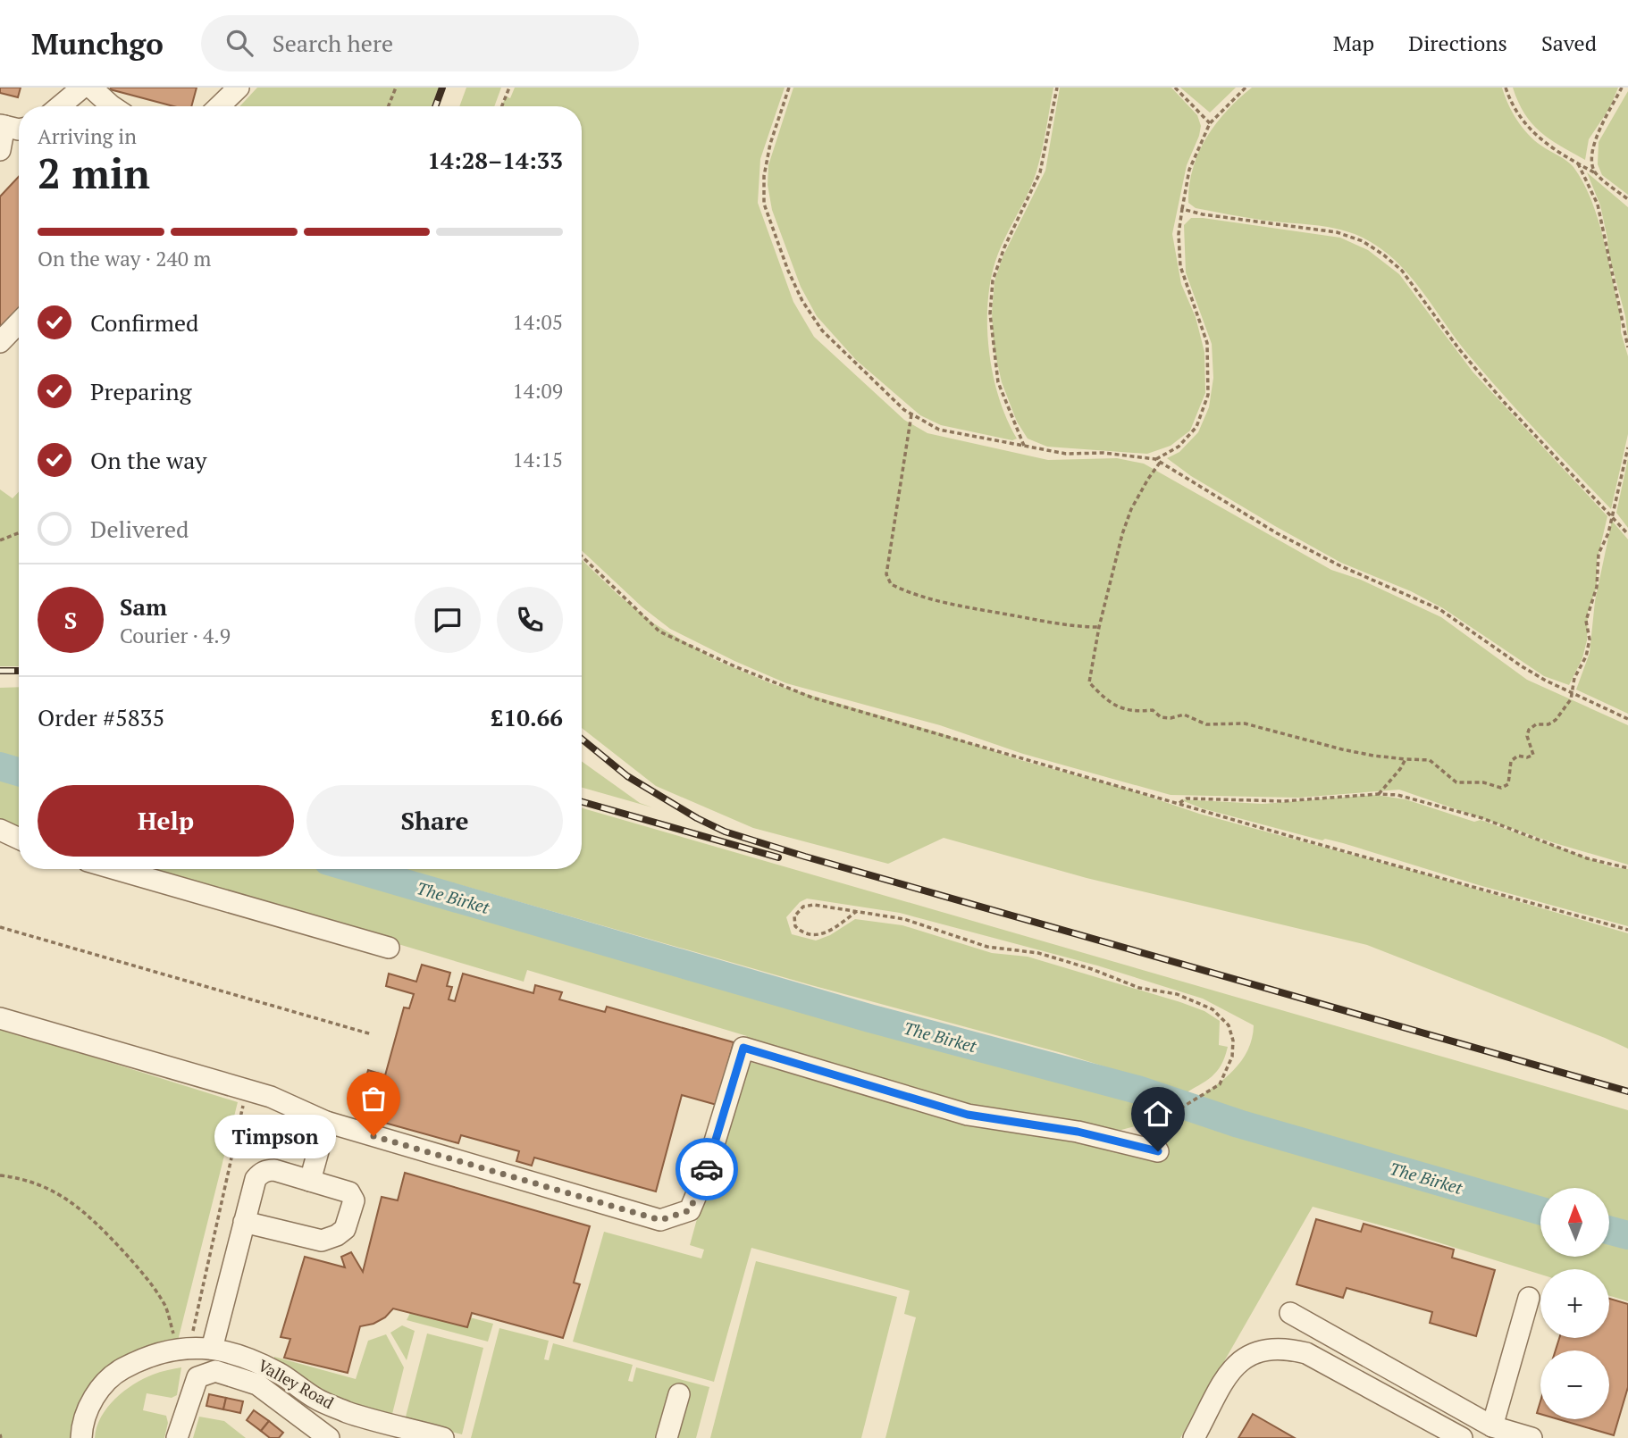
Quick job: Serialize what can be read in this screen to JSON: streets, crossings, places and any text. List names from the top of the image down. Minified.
{"streets":{"street":["Valley Road"]},"water":["The Birket"],"places":["Timpson"],"north":"top","page":{"header":"Munchgo","search":"Search here","nav":["Map","Directions","Saved"],"heading":["2 min","Arriving in","14:28–14:33"],"panel":["Sam","Courier · 4.9","Order #5835","£10.66"],"bar":"On the way · 240 m","list":[["Confirmed","14:05"],["Preparing","14:09"],["On the way","14:15"],"Delivered"],"round":"S","buttons":["Help","Share"],"bubble":"Timpson","map_buttons":["+","−"]}}
